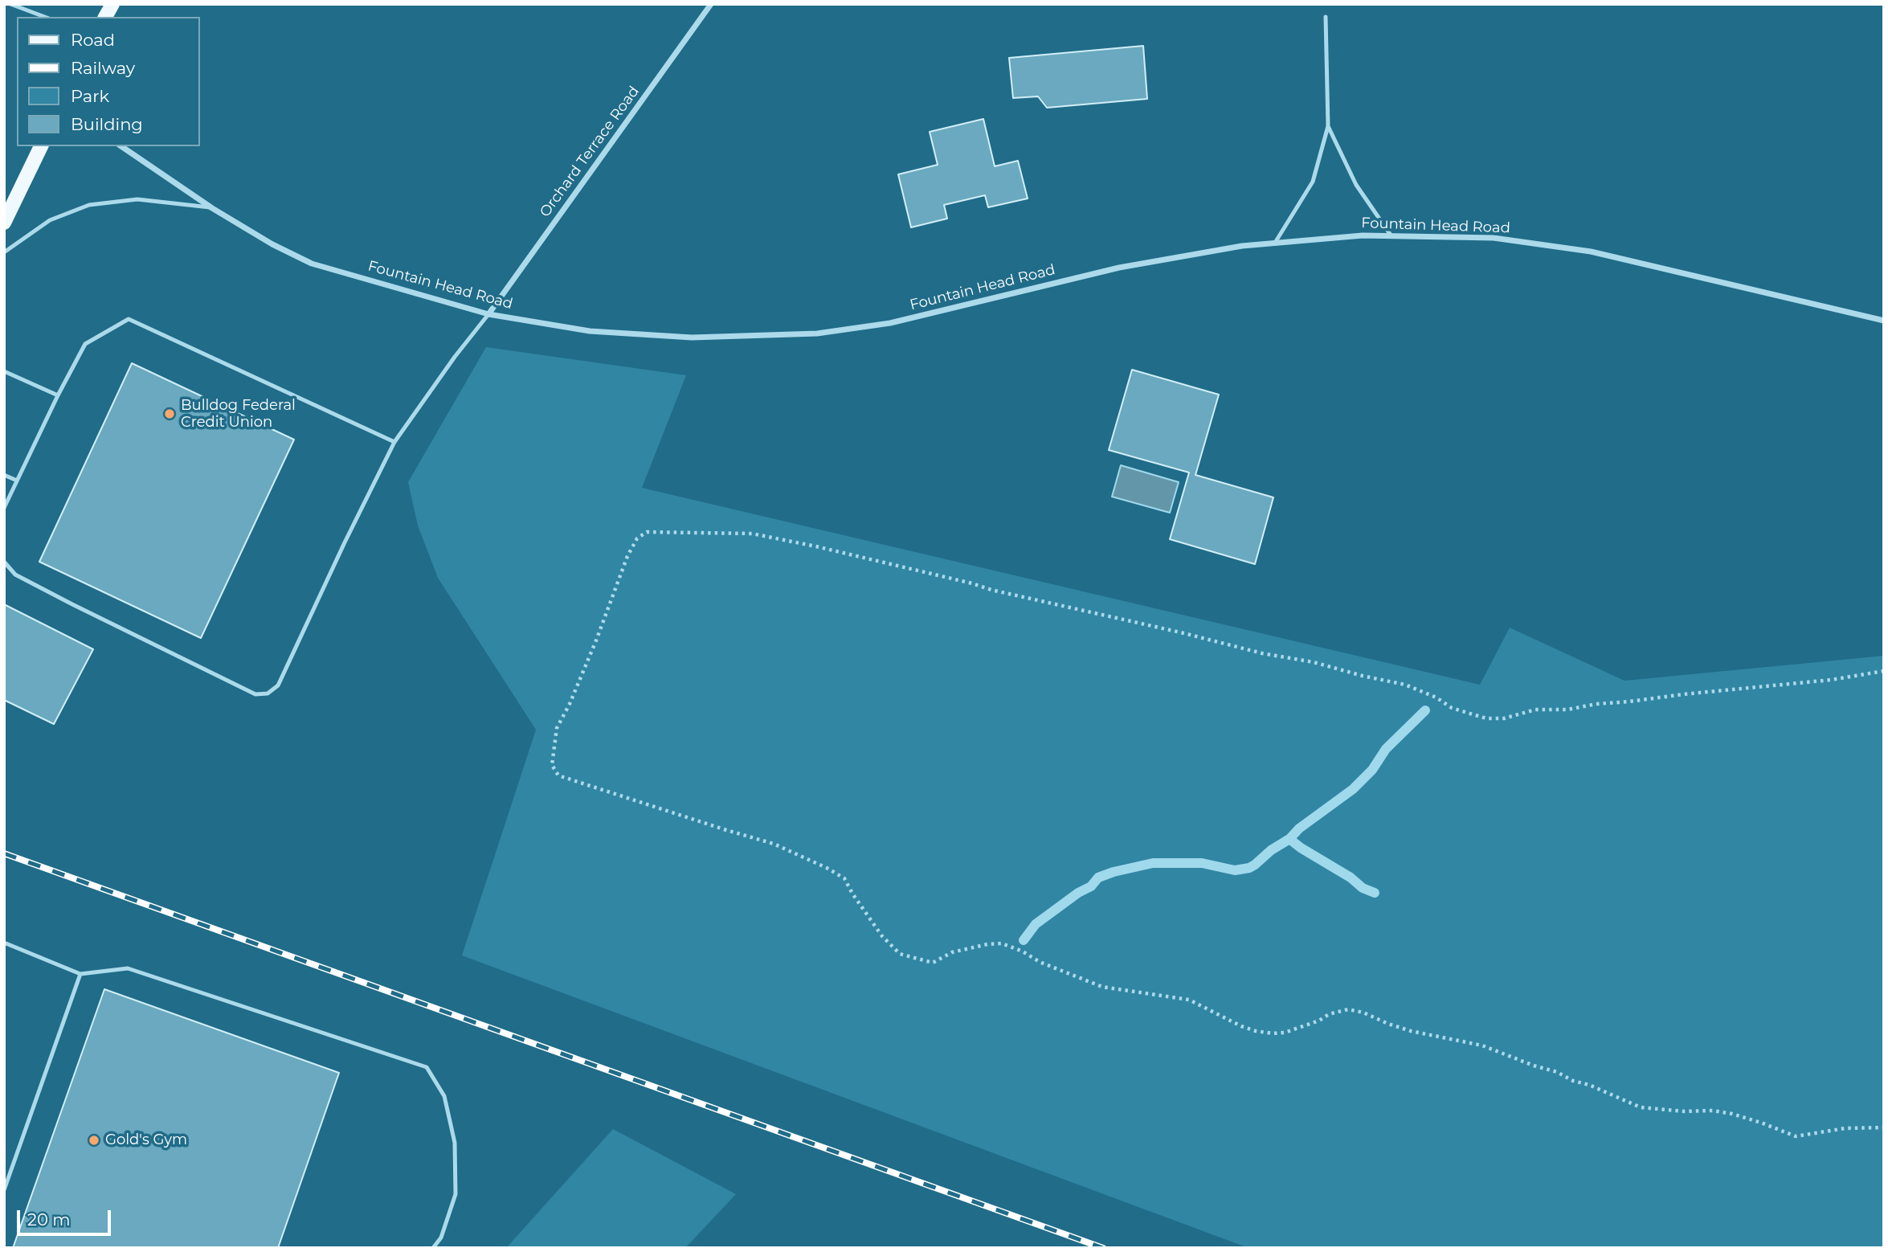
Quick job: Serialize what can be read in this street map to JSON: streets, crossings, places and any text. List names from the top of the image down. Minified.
{"streets":{"street":["Orchard Terrace Road","Fountain Head Road"]},"crossings":[["Orchard Terrace Road","Fountain Head Road"]],"places":["Bulldog Federal Credit Union","Gold's Gym"],"legend":["Road","Railway","Park","Building"],"scale_bar":"20 m"}
